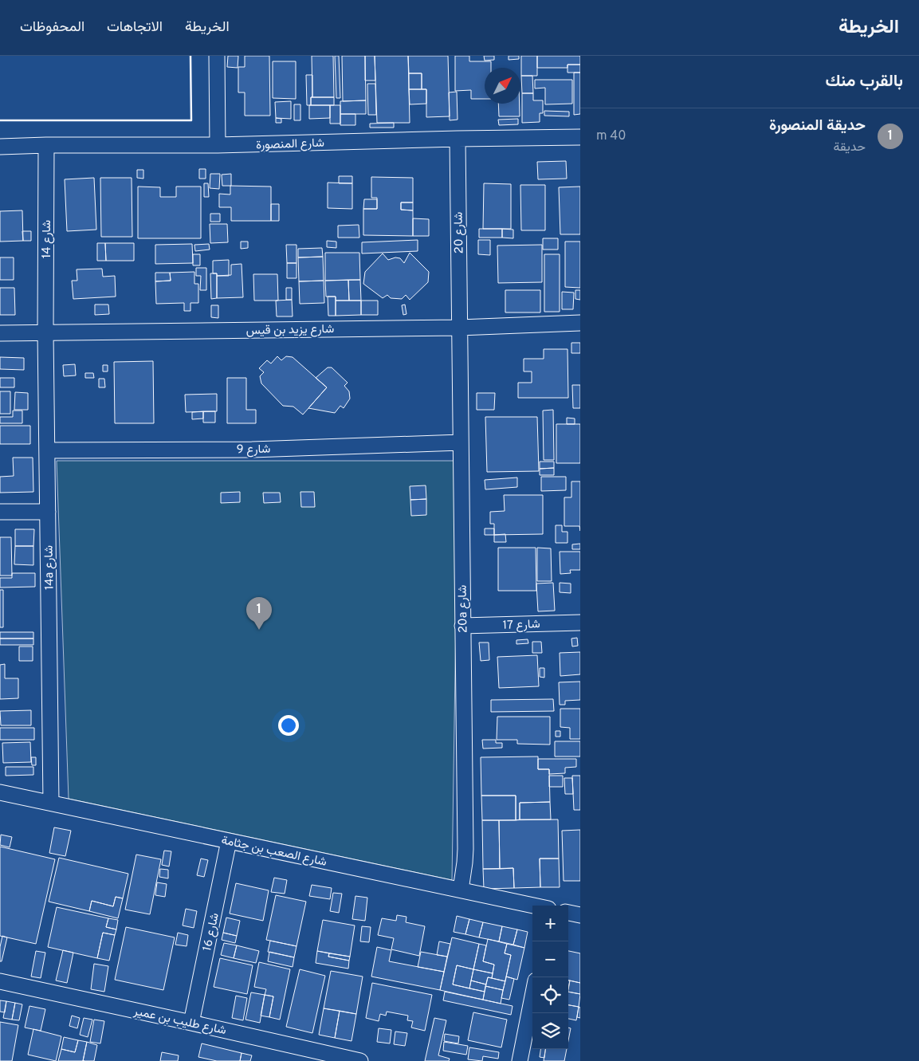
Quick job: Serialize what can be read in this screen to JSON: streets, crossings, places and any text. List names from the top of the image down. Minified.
{"streets":{"street":["شارع المنصورة","شارع 20","شارع 14","شارع يزيد بن قيس","شارع 9","14a شارع","20a شارع","شارع 17","شارع الصعب بن جثامة","شارع 16","شارع طليب بن عمير"]},"crossings":[["شارع المنصورة","شارع 20"],["شارع المنصورة","شارع 14"],["شارع 20","شارع يزيد بن قيس"],["شارع 20","20a شارع"],["شارع 14","شارع يزيد بن قيس"],["شارع 14","14a شارع"],["شارع يزيد بن قيس","14a شارع"],["شارع يزيد بن قيس","20a شارع"],["شارع 9","14a شارع"],["شارع 9","20a شارع"],["14a شارع","شارع الصعب بن جثامة"],["20a شارع","شارع 17"],["20a شارع","شارع الصعب بن جثامة"],["شارع الصعب بن جثامة","شارع 16"],["شارع 16","شارع طليب بن عمير"]],"north":"top right","page":{"header":"الخريطة","nav":["الخريطة","الاتجاهات","المحفوظات"],"heading":"بالقرب منك","list":[{"mark":"1","name":"حديقة المنصورة","note":"حديقة","value":"40 m"}],"pins":"1","map_buttons":["+","−"]}}
